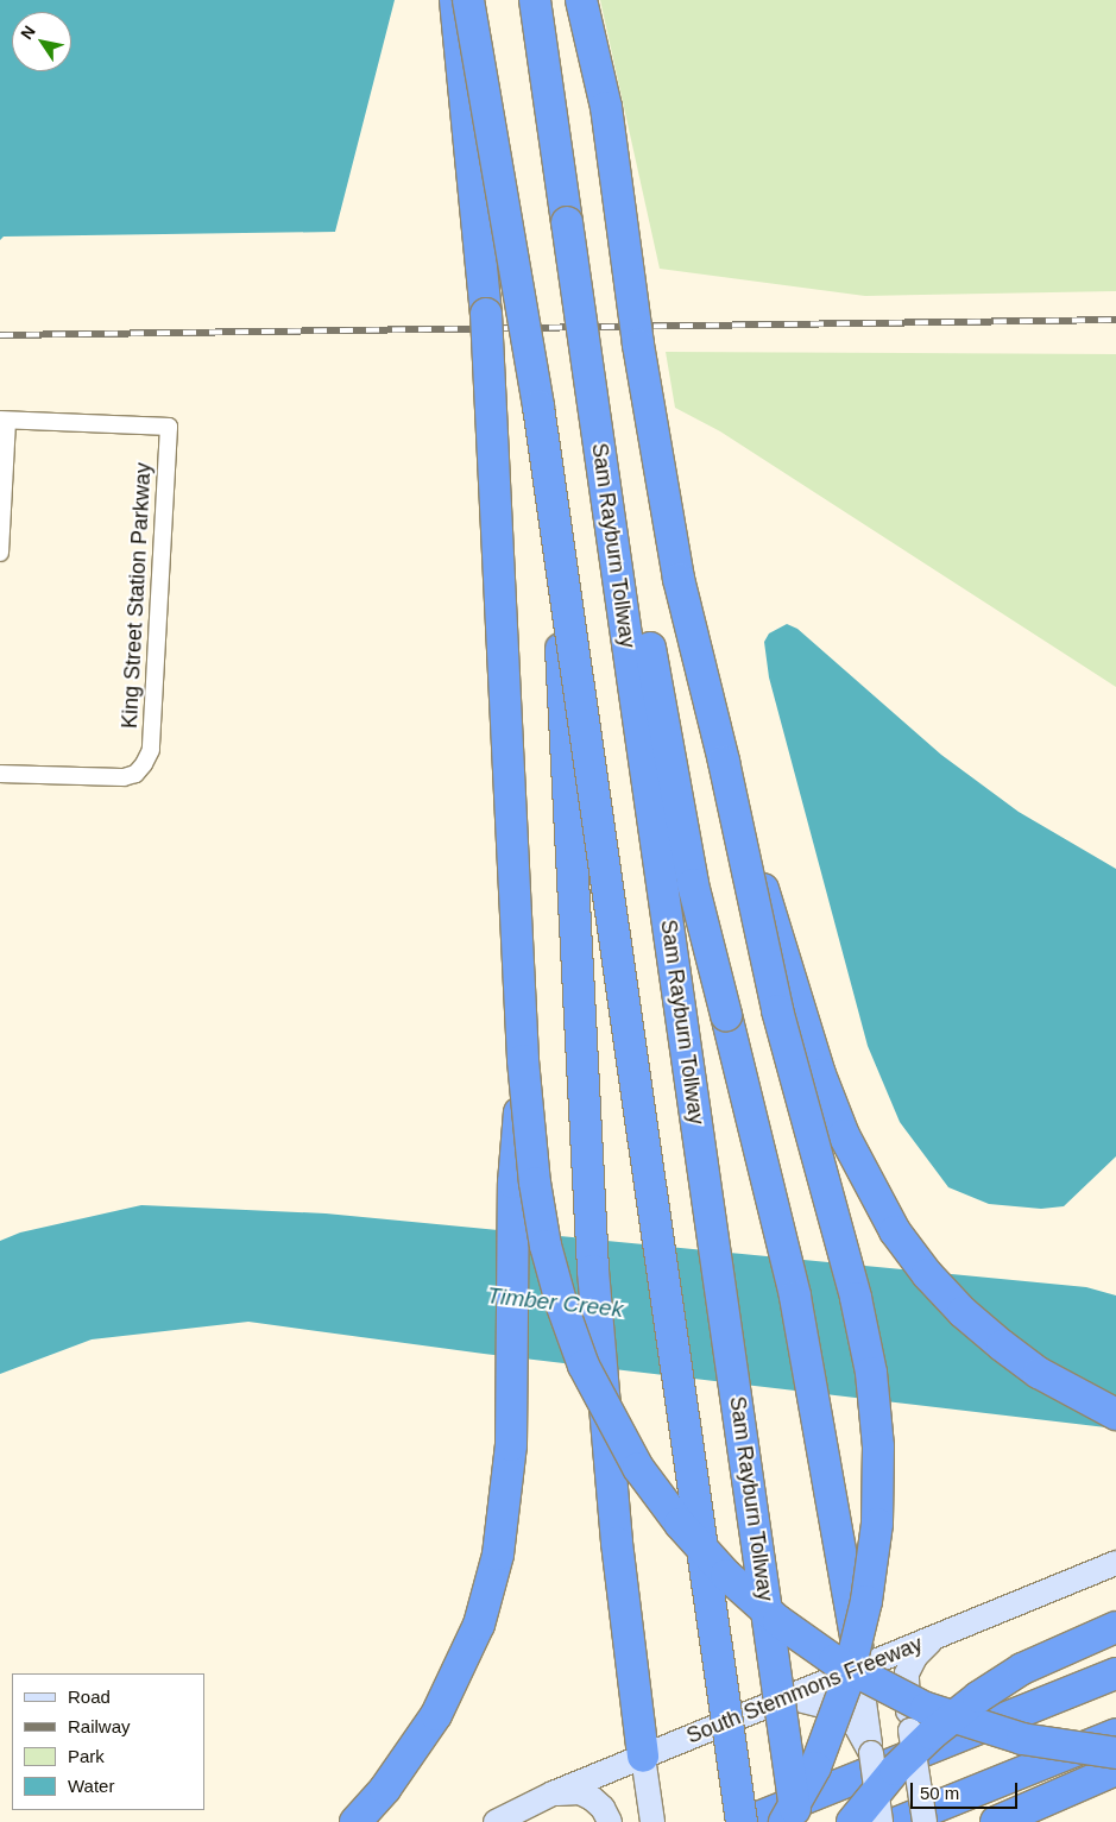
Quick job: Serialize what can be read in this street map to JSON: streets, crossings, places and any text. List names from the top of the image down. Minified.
{"streets":{"highway":["Sam Rayburn Tollway"],"main road":["South Stemmons Freeway"],"street":["King Street Station Parkway"]},"water":["Timber Creek"],"legend":["Road","Railway","Park","Water"],"scale_bar":"50 m","north":"top left"}
